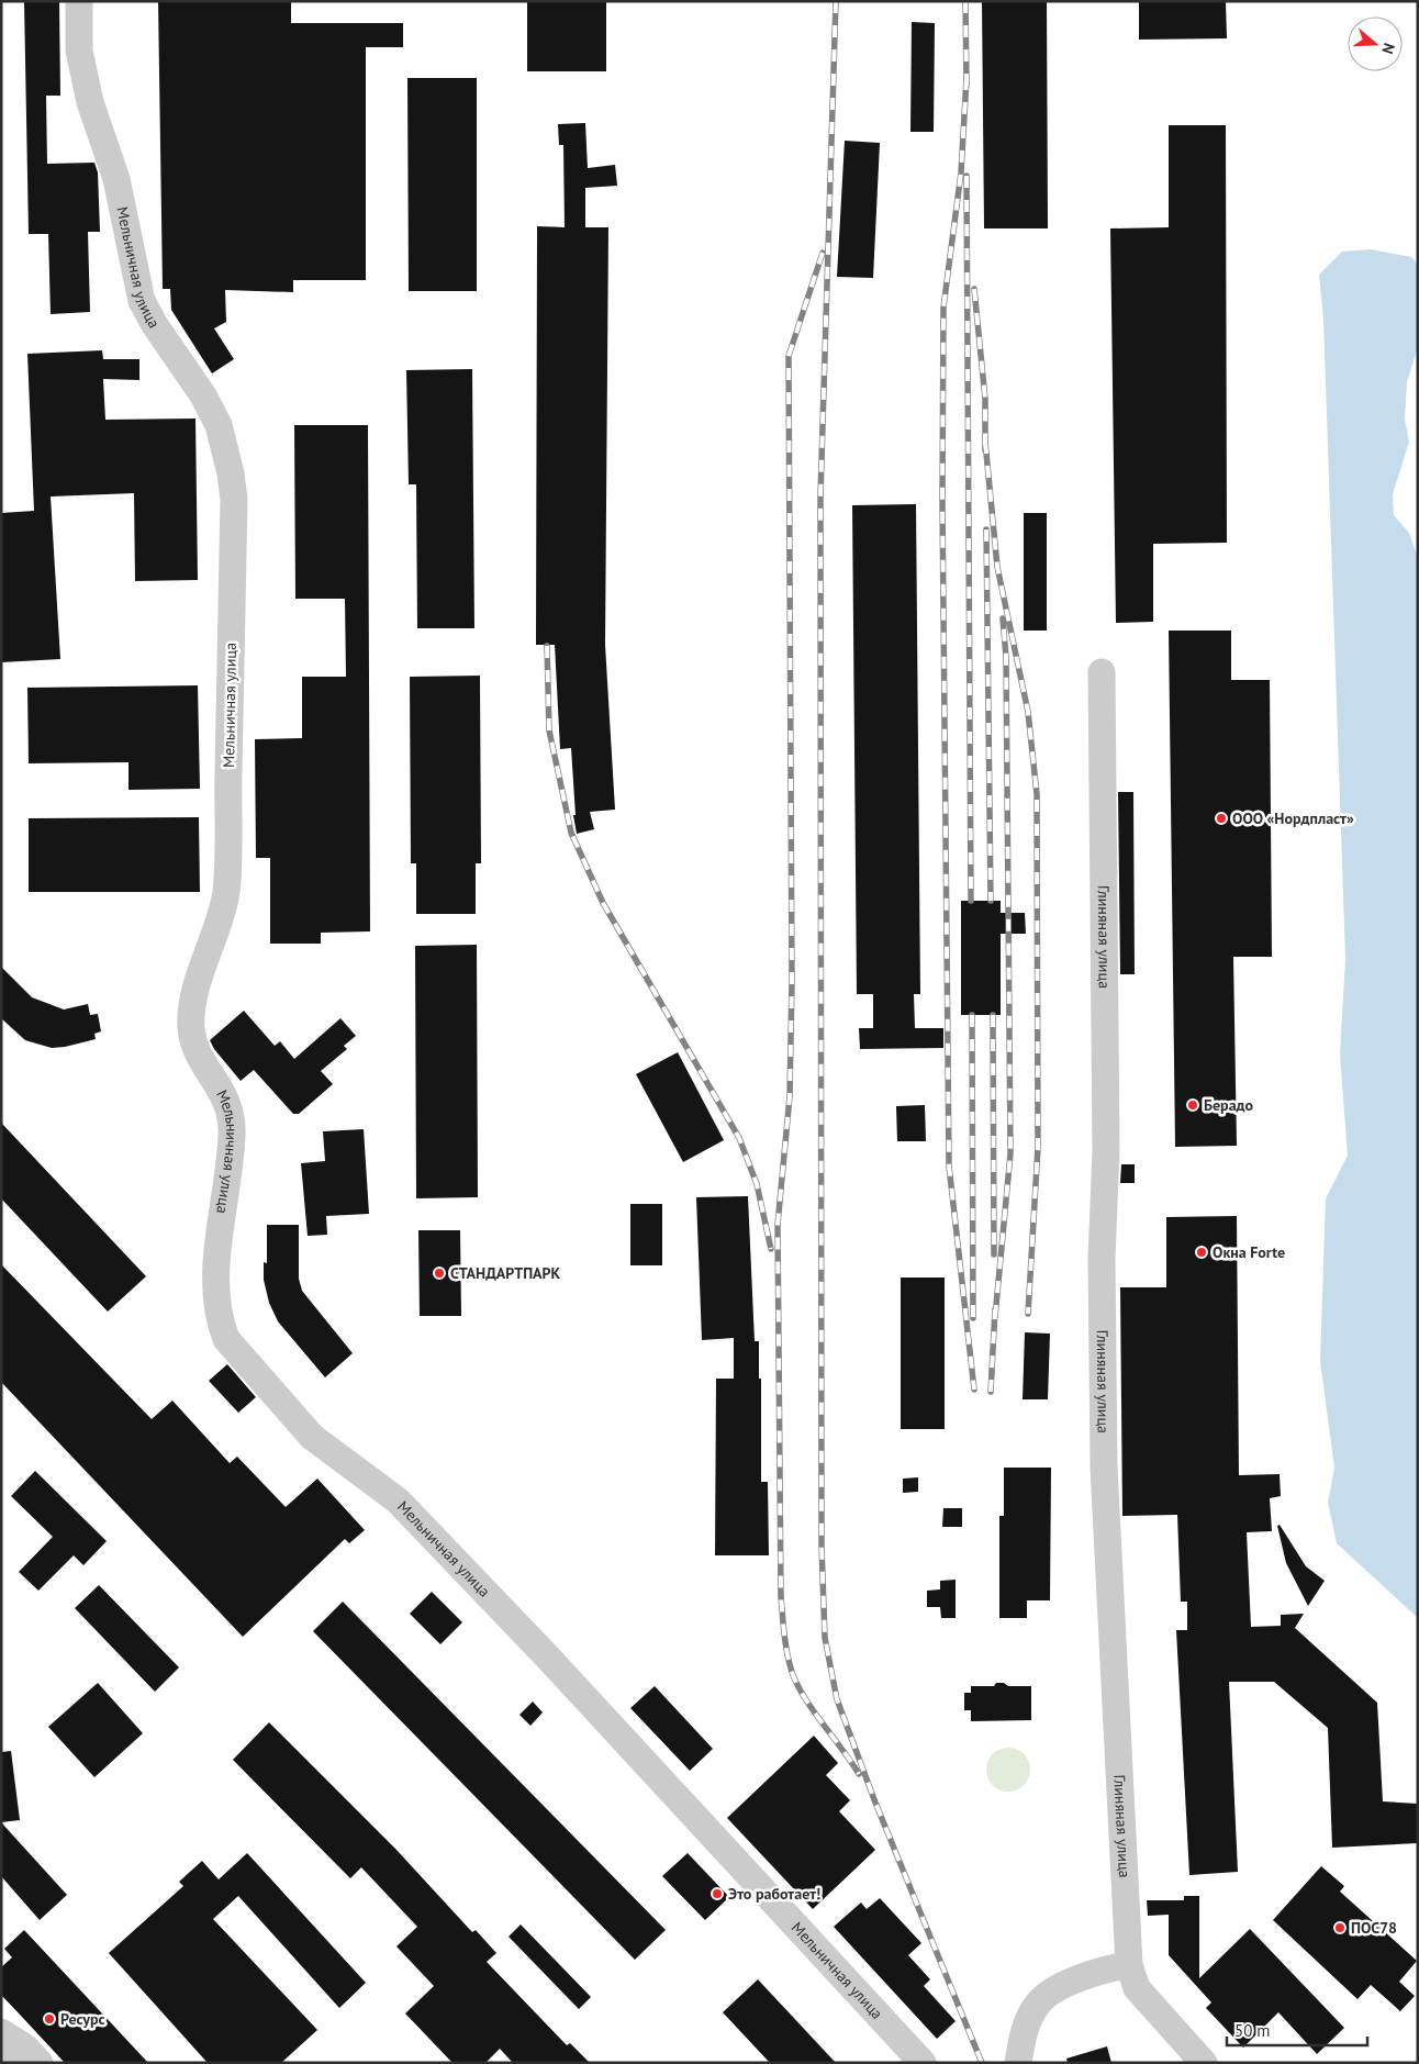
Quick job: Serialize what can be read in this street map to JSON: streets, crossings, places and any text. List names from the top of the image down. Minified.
{"streets":{"street":["Мельничная улица","Глиняная улица"]},"places":["ООО «Нордпласт»","Берадо","Окна Forte","СТАНДАРТПАРК","Это работает!","ПОС78","Ресурс"],"scale_bar":"50 m","north":"right"}
